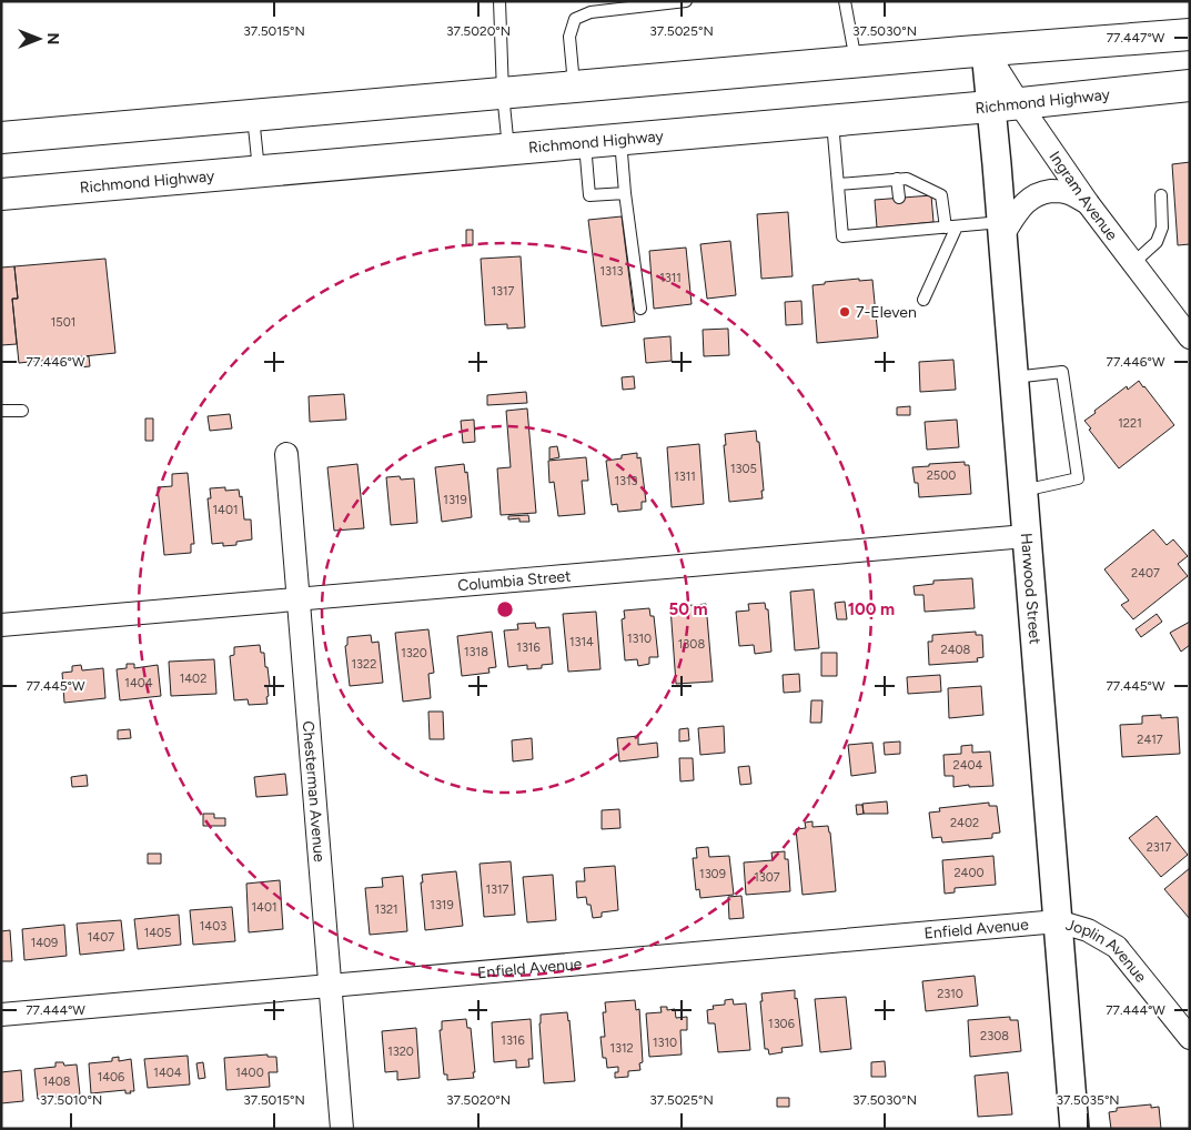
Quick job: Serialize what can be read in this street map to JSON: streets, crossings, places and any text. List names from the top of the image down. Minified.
{"streets":{"main road":["Richmond Highway"],"street":["Ingram Avenue","Columbia Street","Harwood Street","Chesterman Avenue","Enfield Avenue","Joplin Avenue"]},"crossings":[["Richmond Highway","Ingram Avenue"],["Richmond Highway","Harwood Street"],["Ingram Avenue","Harwood Street"],["Columbia Street","Harwood Street"],["Columbia Street","Chesterman Avenue"],["Harwood Street","Enfield Avenue"],["Harwood Street","Joplin Avenue"],["Chesterman Avenue","Enfield Avenue"],["Enfield Avenue","Joplin Avenue"]],"places":["7-Eleven"],"house_numbers":["1313","1311","1317","1501","1221","1305","2500","1311","1313","1319","1401","2407","1310","1314","1308","1316","2408","1318","1320","1322","1402","1404","2417","2404","2402","2317","2400","1309","1307","1317","1319","1401","1321","1403","1405","1407","1409","2310","1306","2308","1316","1310","1312","1320","1404","1400","1406","1408"],"north":"right","coordinates":["37.5015°N","37.5020°N","37.5025°N","37.5030°N","77.447°W","77.446°W","77.445°W","77.444°W","37.5010°N","37.5035°N"],"rings":["50 m","100 m"]}
